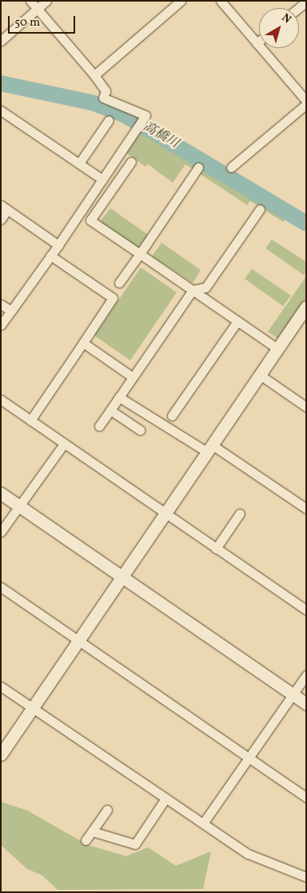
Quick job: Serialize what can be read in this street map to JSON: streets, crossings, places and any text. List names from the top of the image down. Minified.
{"water":["高橋川"],"scale_bar":"50 m","north":"top right"}
